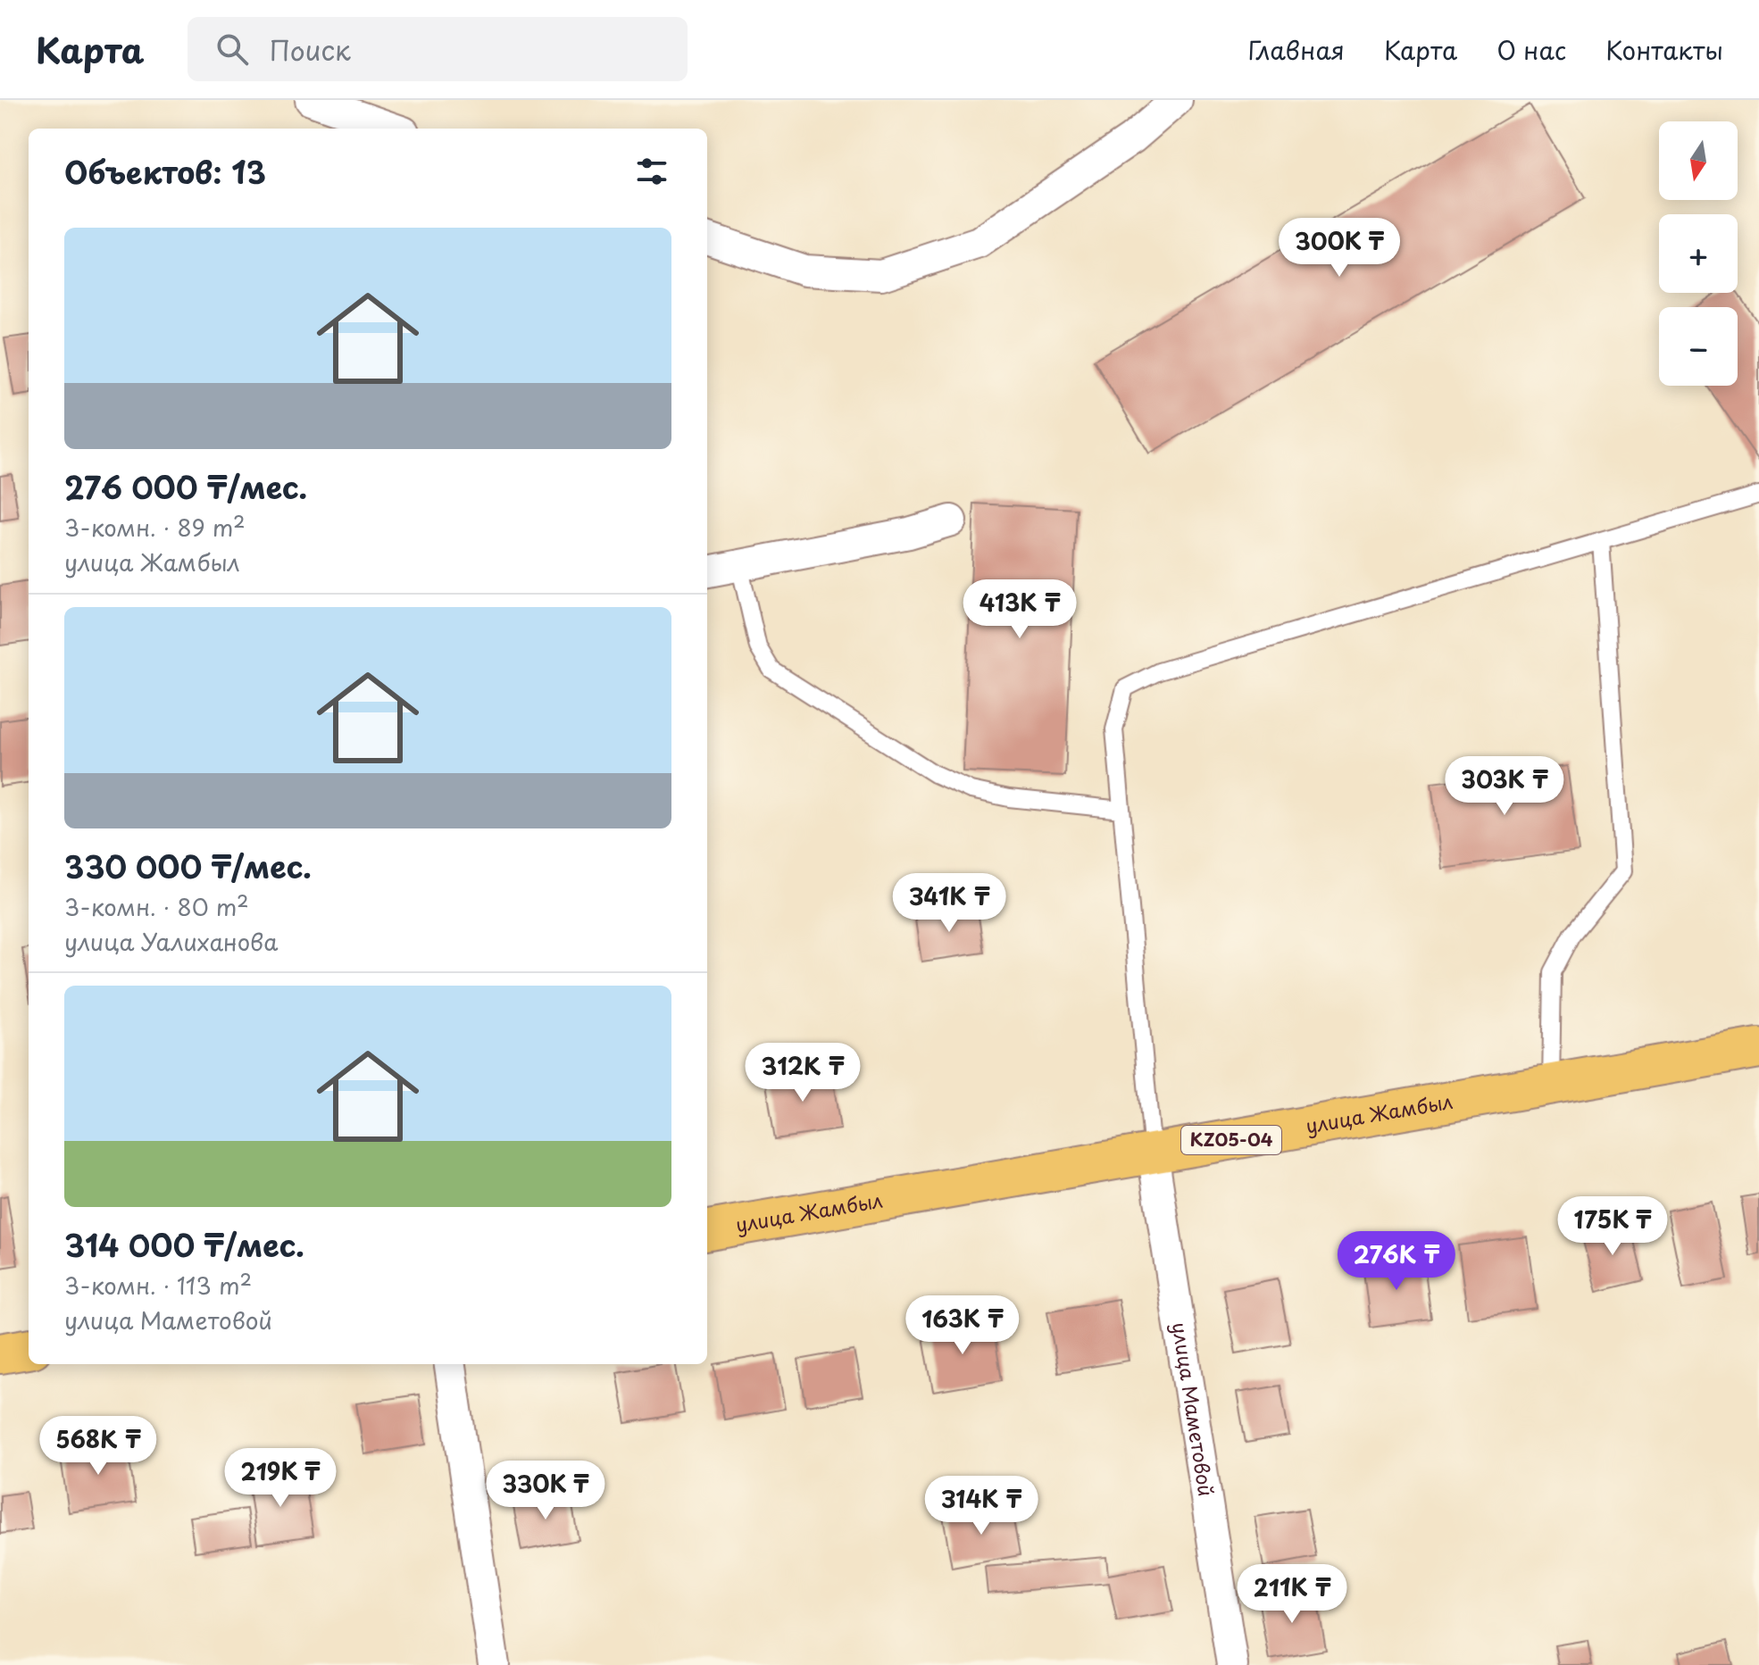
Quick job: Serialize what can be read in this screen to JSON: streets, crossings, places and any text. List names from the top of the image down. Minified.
{"streets":{"main road":["улица Жамбыл","KZ05-04"],"street":["улица Маметовой"]},"crossings":[["улица Жамбыл","улица Маметовой"]],"north":"bottom","page":{"header":"Карта","search":"Поиск","nav":["Главная","Карта","О нас","Контакты"],"map_buttons":["+","−"],"heading":"Объектов: 13","list":[{"name":"276 000 ₸/мес.","note":"3-комн. · 89 m² · улица Жамбыл"},{"name":"330 000 ₸/мес.","note":"3-комн. · 80 m² · улица Уалиханова"},{"name":"314 000 ₸/мес.","note":"3-комн. · 113 m² · улица Маметовой"}],"price":["300K ₸","413K ₸","303K ₸","341K ₸","312K ₸","175K ₸","276K ₸","163K ₸","568K ₸","219K ₸","330K ₸","314K ₸","211K ₸"]}}
